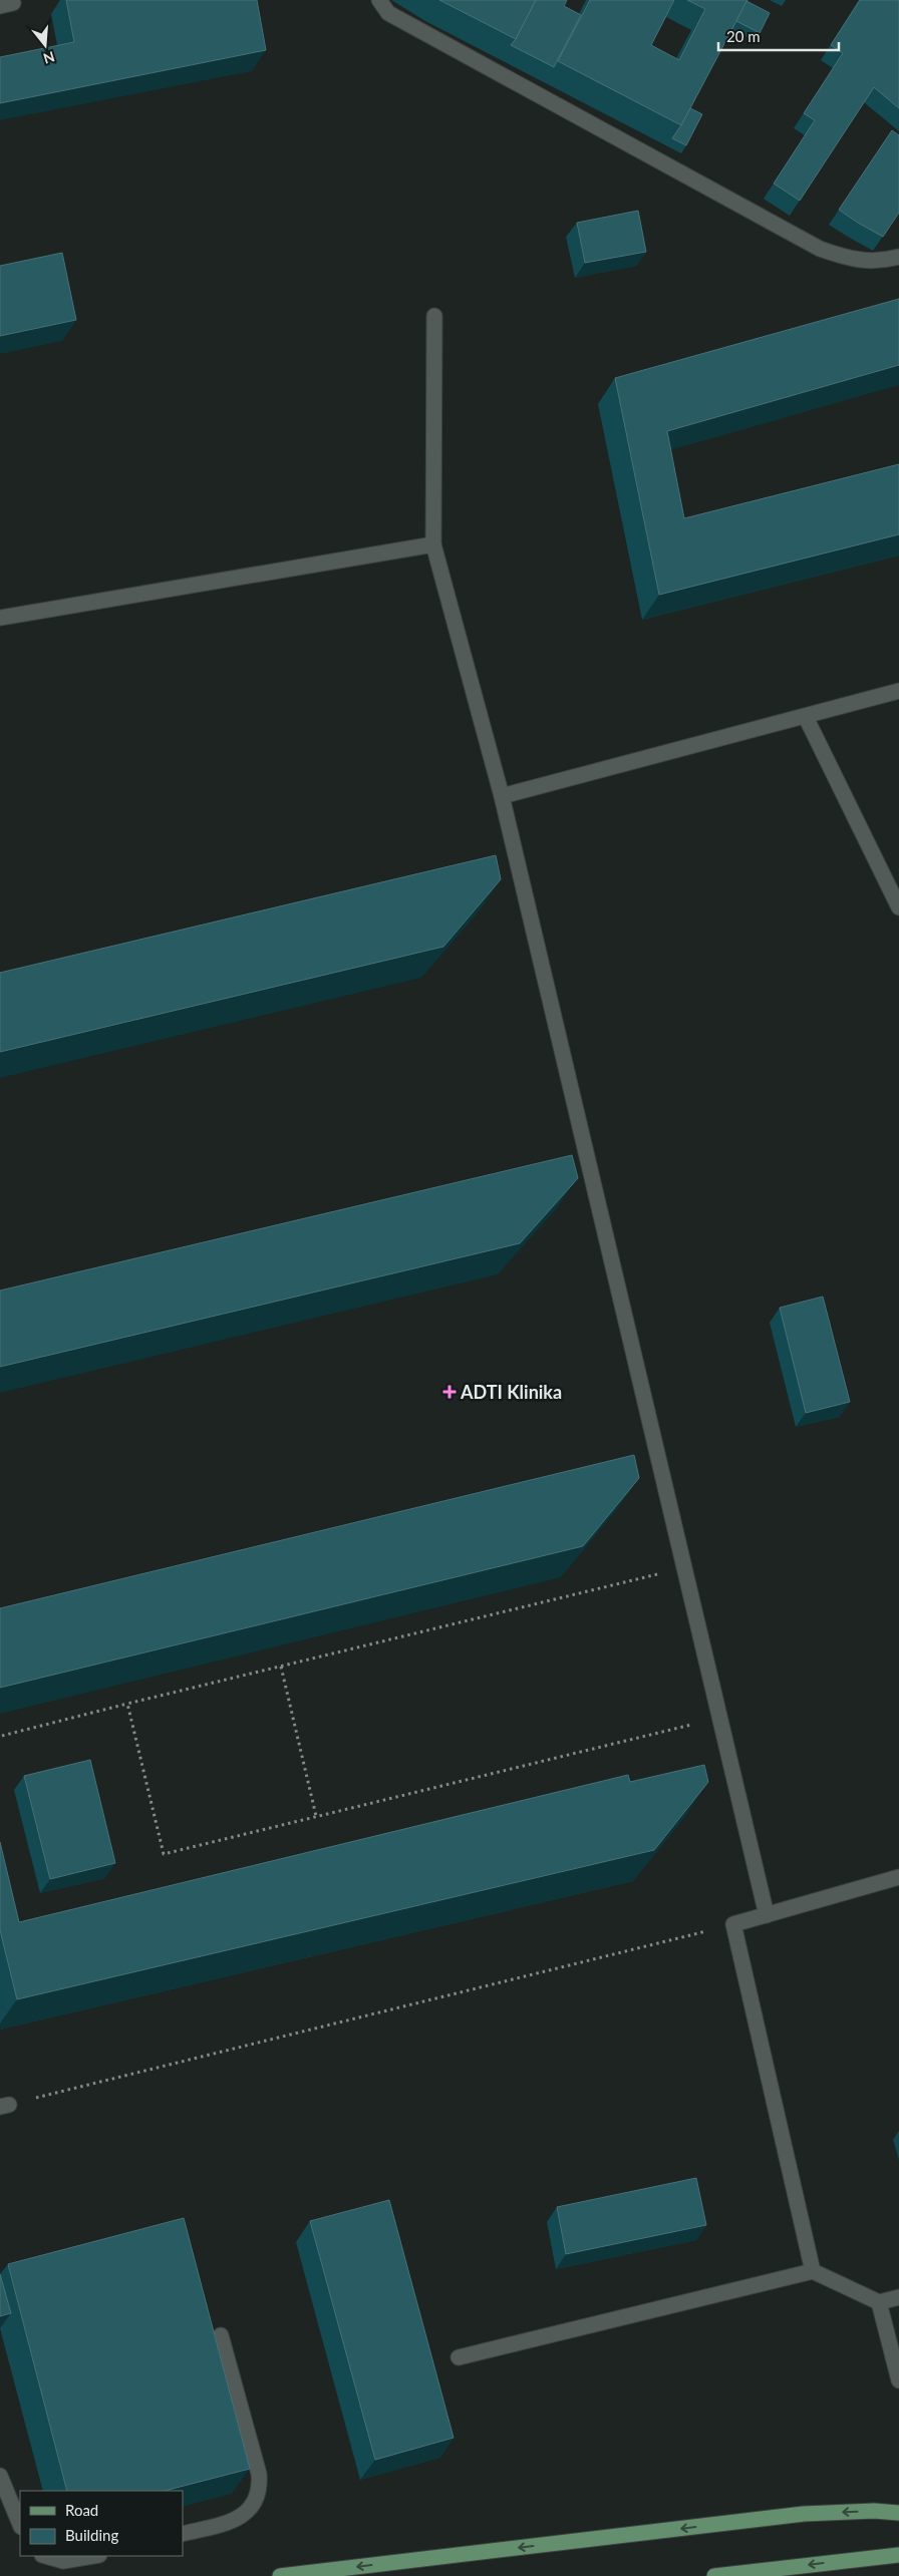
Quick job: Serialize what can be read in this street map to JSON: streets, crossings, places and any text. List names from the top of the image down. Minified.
{"places":{"health":["ADTI Klinika"]},"legend":["Road","Building"],"scale_bar":"20 m","north":"bottom"}
